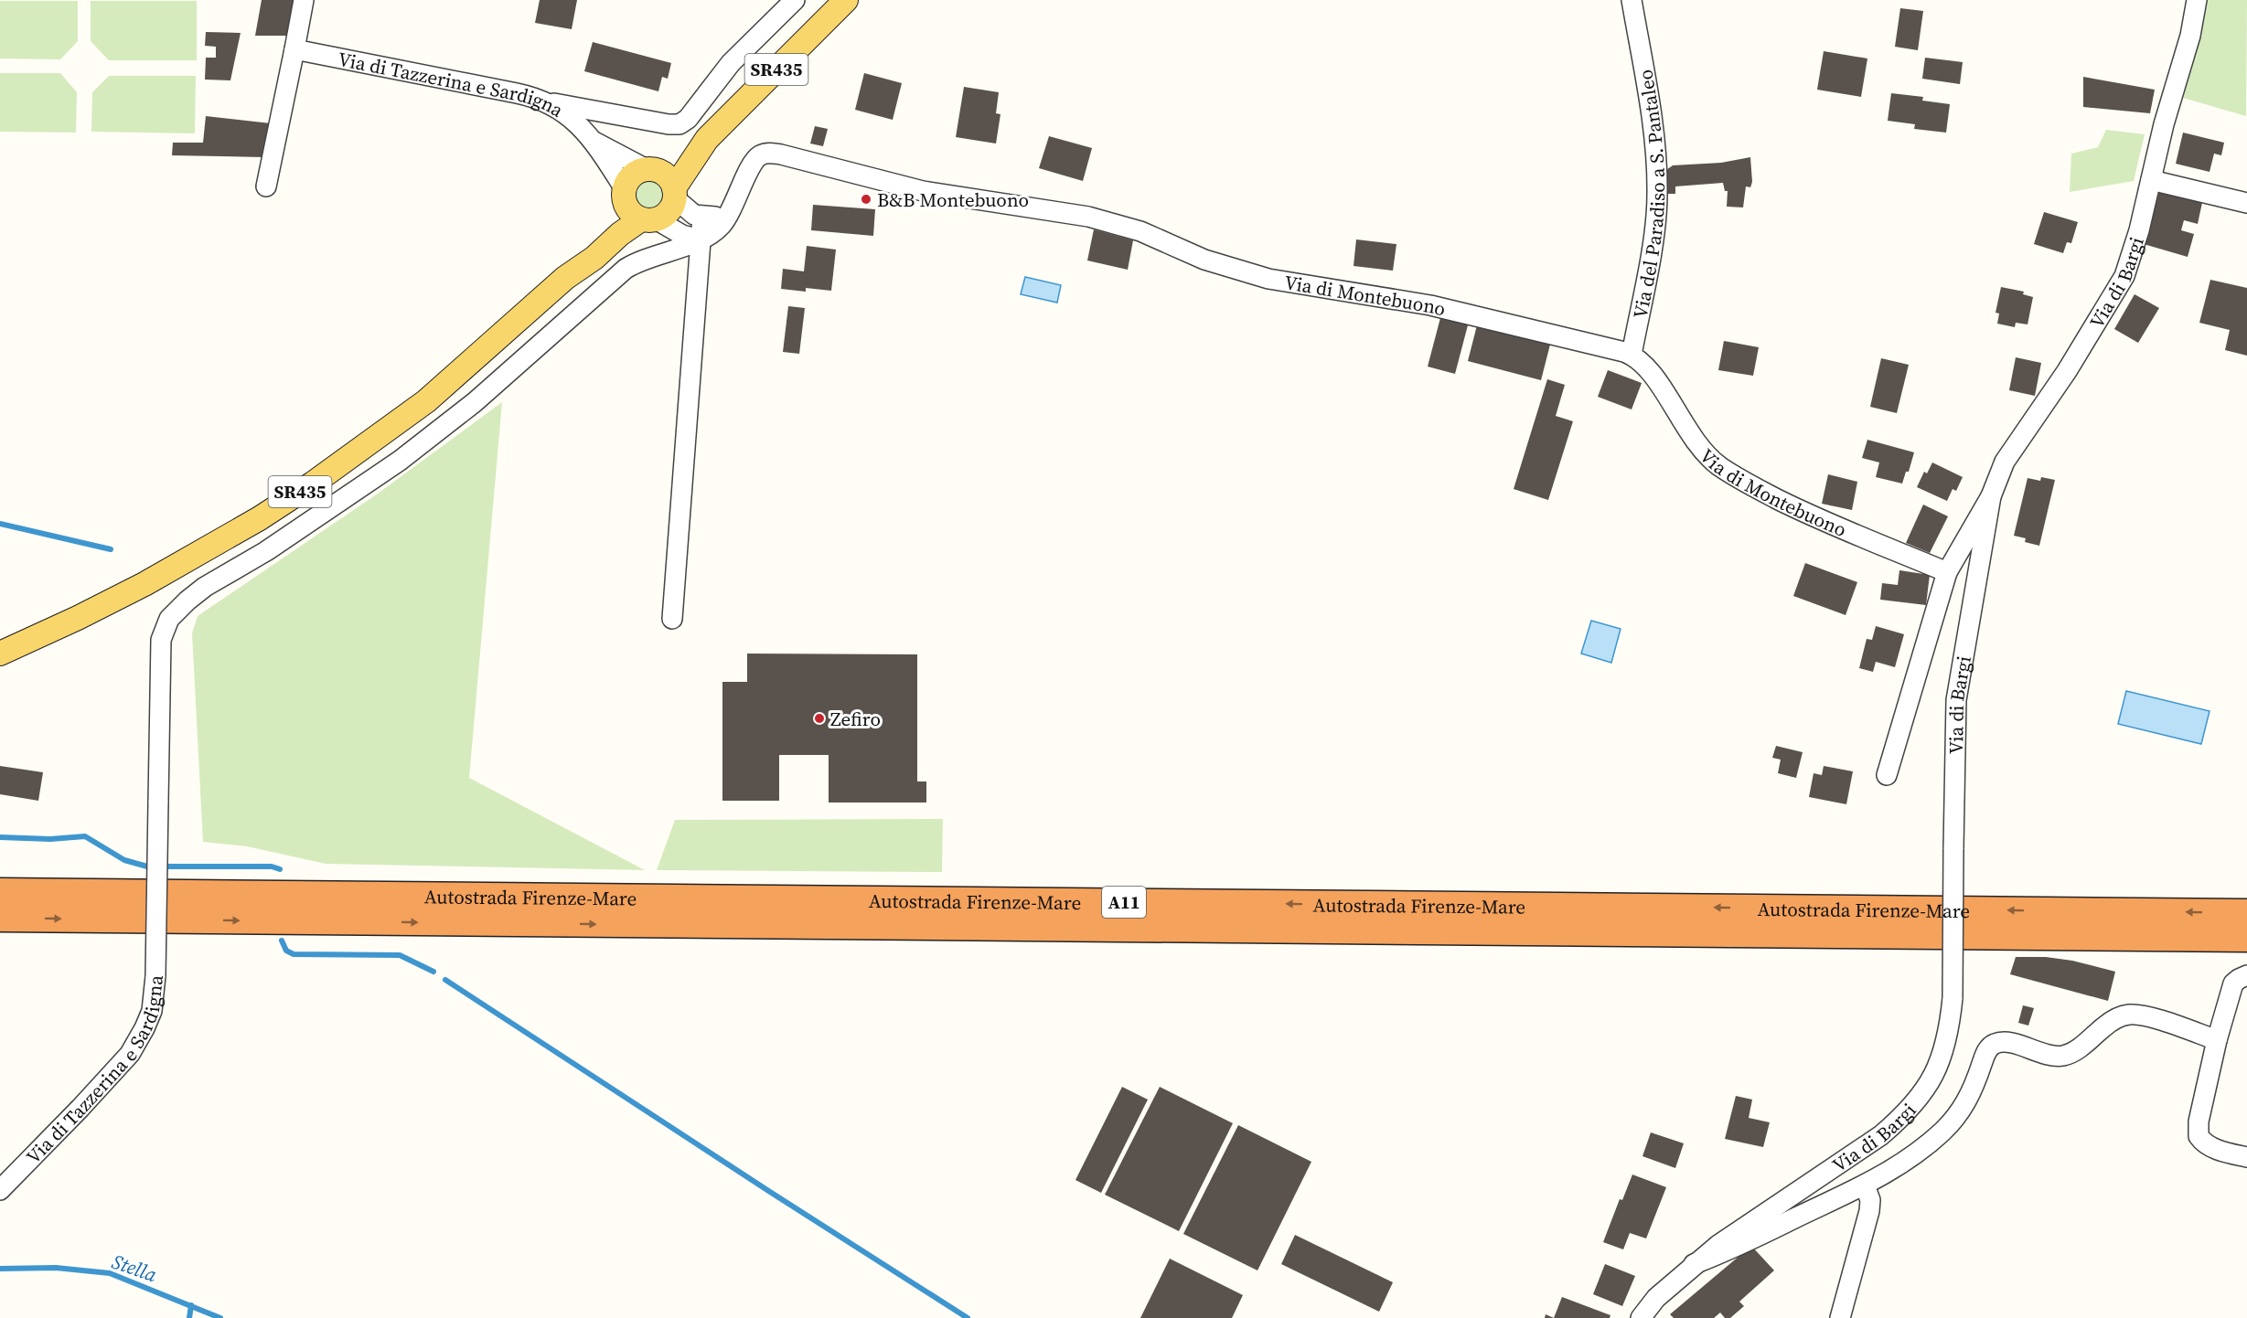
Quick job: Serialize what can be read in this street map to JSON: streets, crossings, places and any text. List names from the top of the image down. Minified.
{"streets":{"highway":["Autostrada Firenze-Mare","A11"],"main road":["SR435"],"street":["Via di Tazzerina e Sardigna","Via del Paradiso a S. Pantaleo","Via di Bargi","Via di Montebuono"]},"crossings":[["Via di Tazzerina e Sardigna","Via di Montebuono"],["Via del Paradiso a S. Pantaleo","Via di Montebuono"]],"water":["Stella"],"places":["B&B Montebuono","Zefiro"]}
